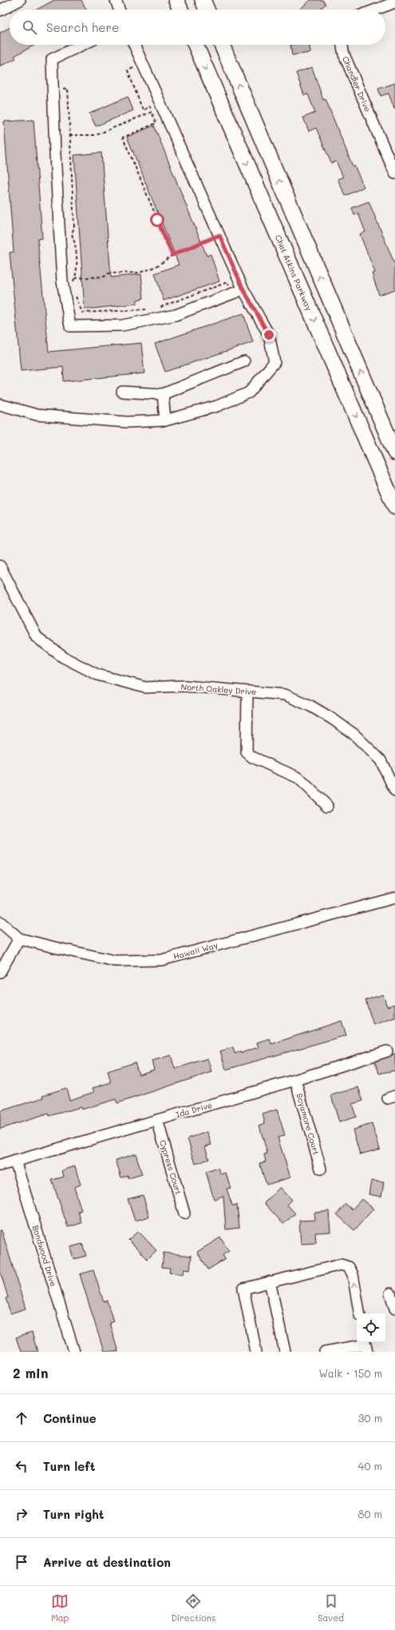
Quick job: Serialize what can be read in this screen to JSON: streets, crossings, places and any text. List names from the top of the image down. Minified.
{"streets":{"highway":["Chet Atkins Parkway"],"street":["Chandler Drive","North Oakley Drive","Hawaii Way","Ida Drive","Scyamore Court","Cypress Court","Bondwood Drive"]},"crossings":[["Ida Drive","Scyamore Court"],["Ida Drive","Cypress Court"],["Ida Drive","Bondwood Drive"]],"page":{"search":"Search here","heading":["2 min","Walk · 150 m"],"list":[["Continue","30 m"],["Turn left","40 m"],["Turn right","80 m"],"Arrive at destination"],"nav":["Map","Directions","Saved"]}}
